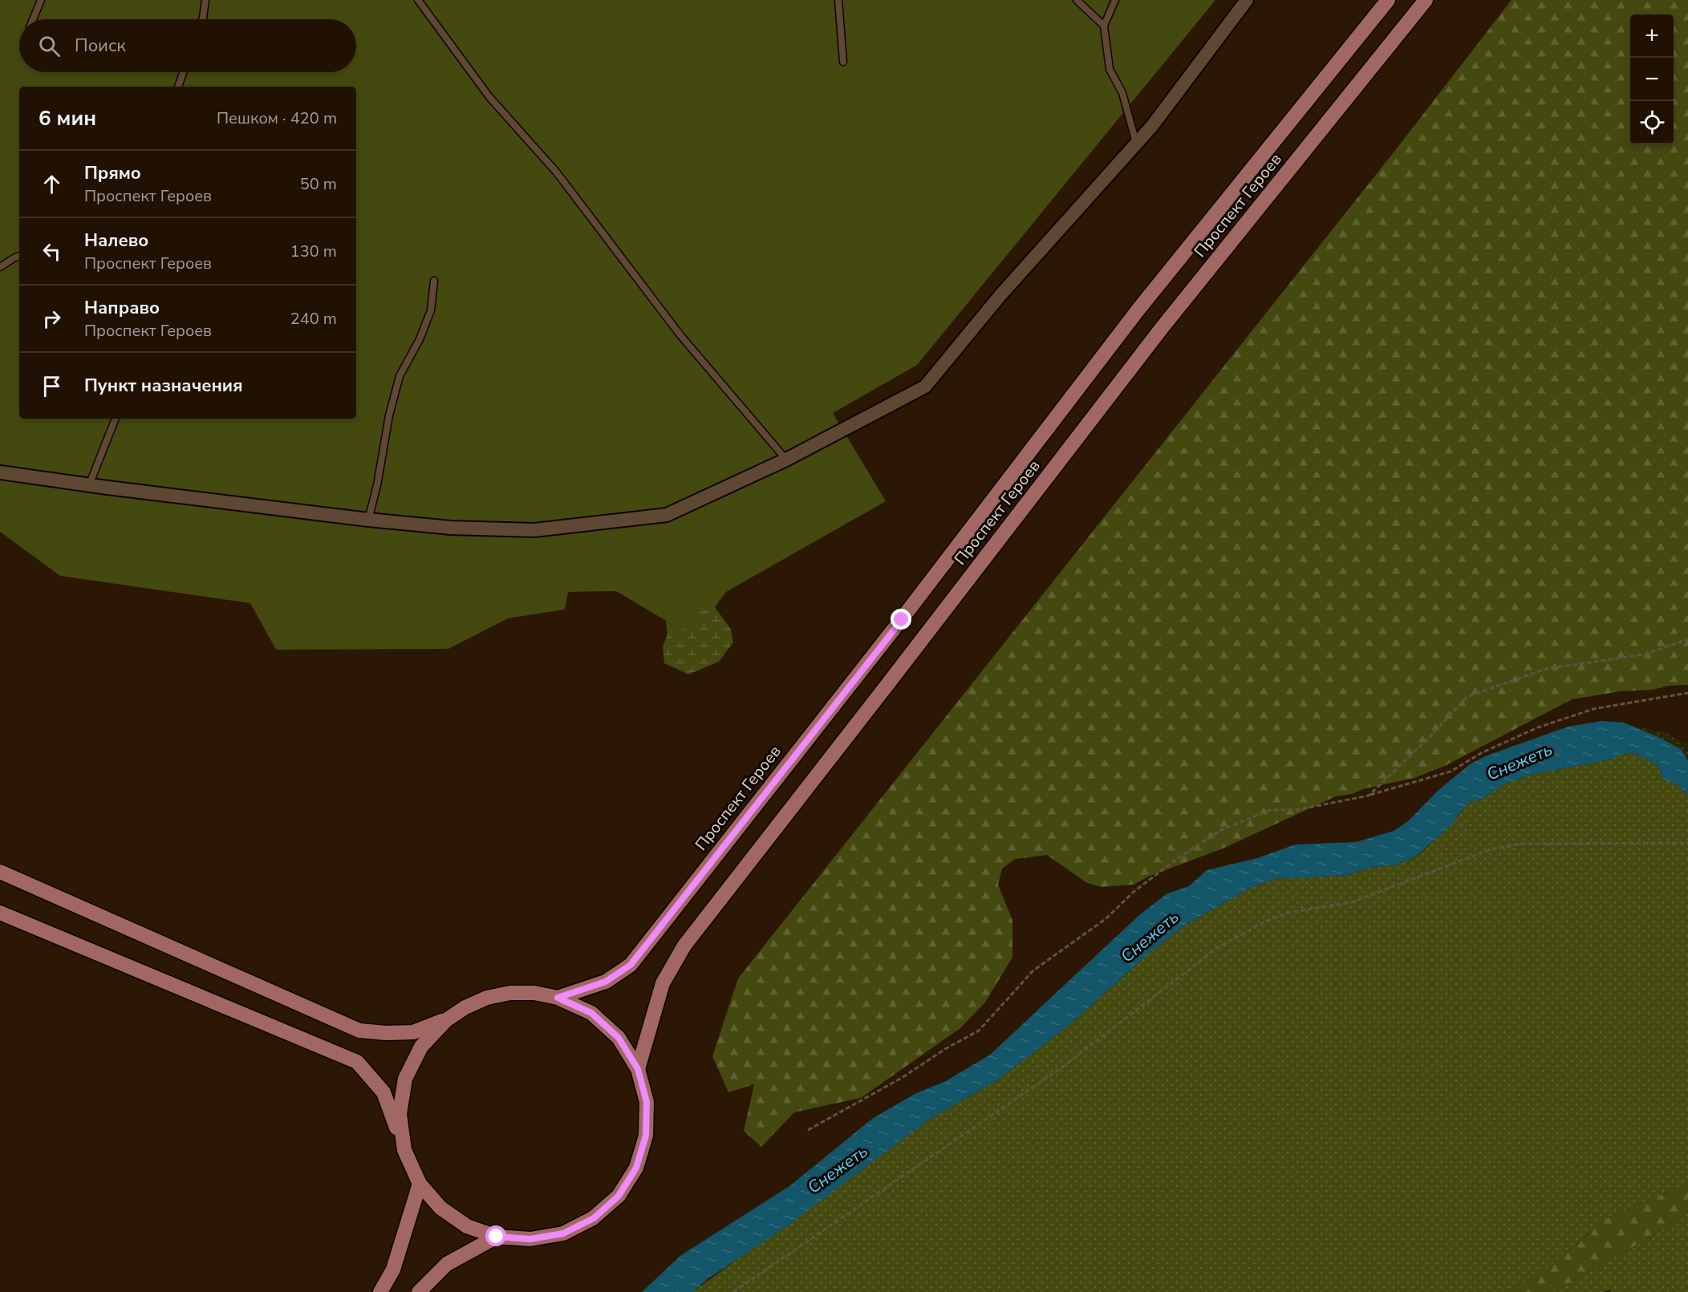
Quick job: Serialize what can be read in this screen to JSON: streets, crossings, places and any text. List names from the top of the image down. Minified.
{"streets":{"main road":["Проспект Героев"]},"water":["Снежеть"],"page":{"map_buttons":["+","−"],"search":"Поиск","heading":["6 мин","Пешком · 420 m"],"list":[["Прямо","Проспект Героев","50 m"],["Налево","Проспект Героев","130 m"],["Направо","Проспект Героев","240 m"],"Пункт назначения"]}}
